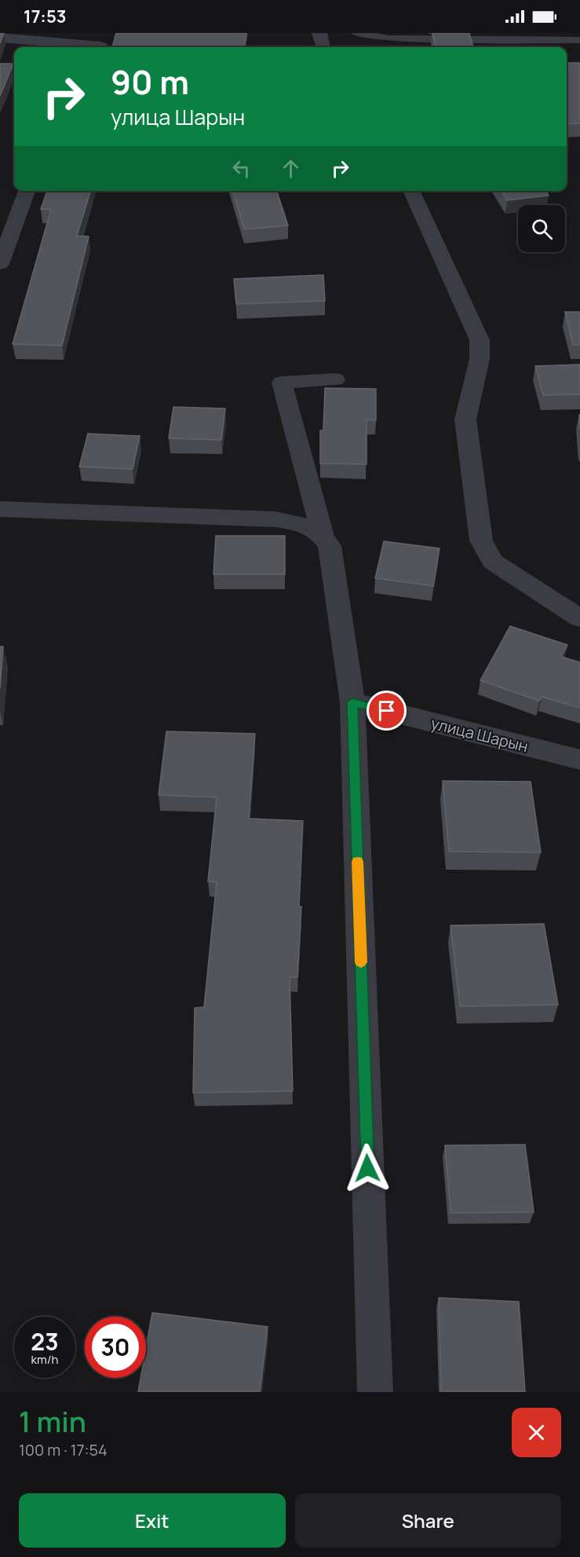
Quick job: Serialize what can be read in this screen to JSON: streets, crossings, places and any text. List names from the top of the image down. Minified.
{"streets":{"street":["улица Шарын"]},"page":{"status":"17:53","turn":["90 m","улица Шарын"],"speed":"23 km/h","limit":"30","heading":["1 min","100 m · 17:54"],"buttons":["Exit","Share"]}}
